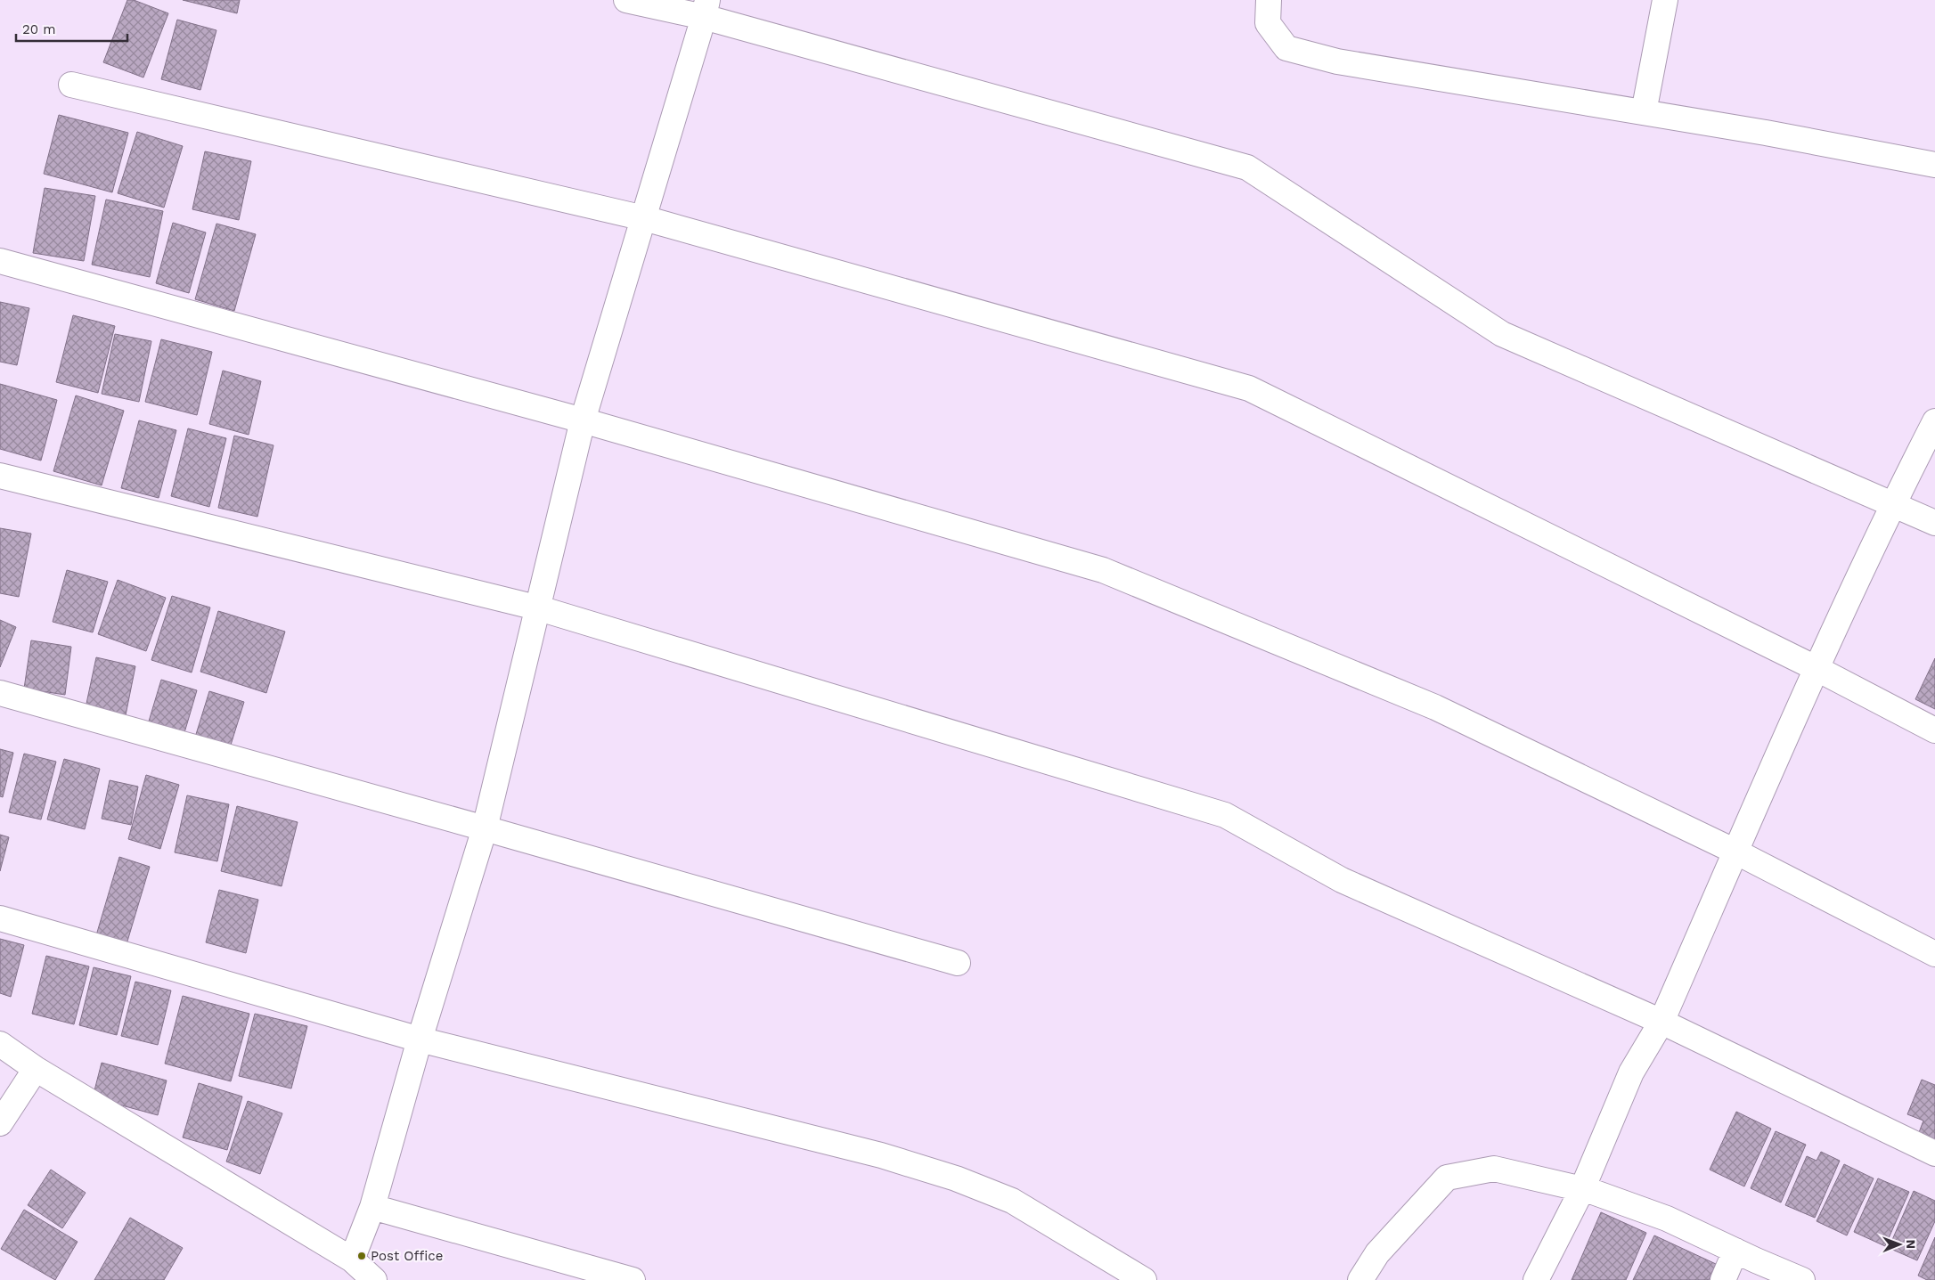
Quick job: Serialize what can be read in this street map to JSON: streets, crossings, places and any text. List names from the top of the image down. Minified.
{"places":["Post Office"],"scale_bar":"20 m","north":"right"}
